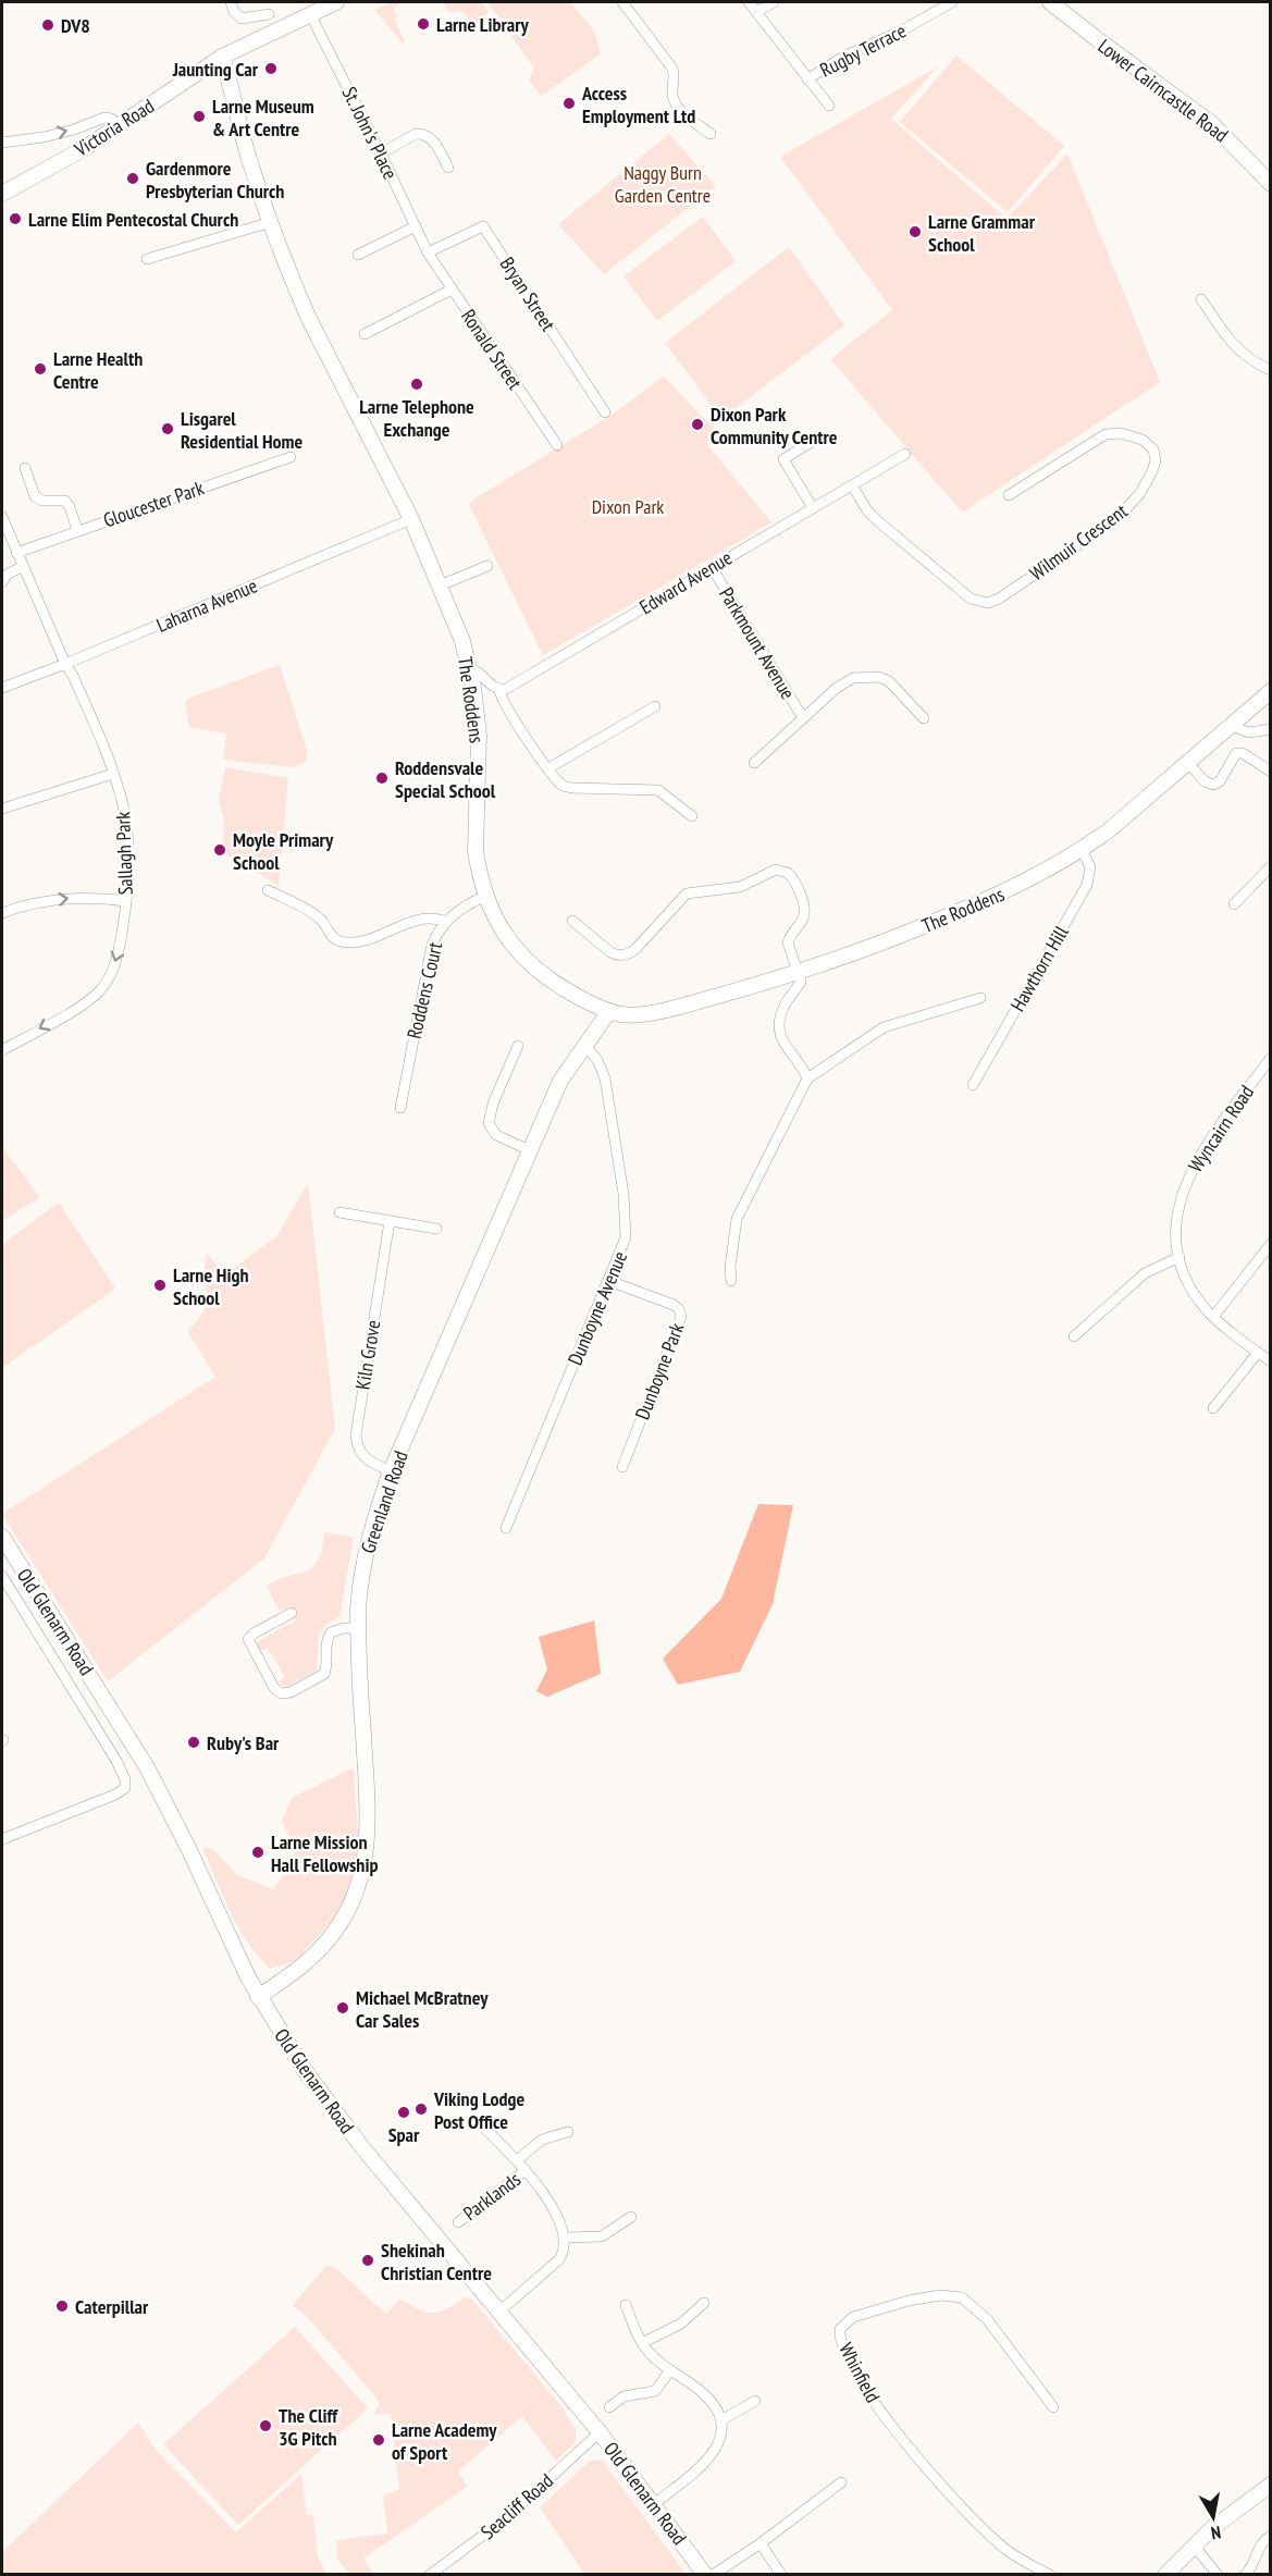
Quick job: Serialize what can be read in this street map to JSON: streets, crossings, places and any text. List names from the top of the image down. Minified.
{"streets":{"street":["Rugby Terrace","Lower Cairncastle Road","Victoria Road","St. John's Place","Bryan Street","Ronald Street","Gloucester Park","Wilmuir Crescent","Edward Avenue","Laharna Avenue","Parkmount Avenue","The Roddens","Sallagh Park","Hawthorn Hill","Roddens Court","Wyncairn Road","Dunboyne Avenue","Kiln Grove","Dunboyne Park","Greenland Road","Old Glenarm Road","Parklands","Whinfield","Seacliff Road"]},"crossings":[["Victoria Road","St. John's Place"],["Victoria Road","The Roddens"],["St. John's Place","Bryan Street"],["St. John's Place","Ronald Street"],["Bryan Street","Ronald Street"],["Gloucester Park","Sallagh Park"],["Wilmuir Crescent","Edward Avenue"],["Edward Avenue","Parkmount Avenue"],["Laharna Avenue","The Roddens"],["Laharna Avenue","Sallagh Park"],["The Roddens","Hawthorn Hill"],["The Roddens","Roddens Court"],["The Roddens","Greenland Road"],["Dunboyne Avenue","Dunboyne Park"],["Dunboyne Avenue","Greenland Road"],["Kiln Grove","Greenland Road"],["Greenland Road","Old Glenarm Road"],["Old Glenarm Road","Seacliff Road"]],"parks":["Naggy Burn Garden Centre","Dixon Park"],"places":["Larne Library","DV8","Jaunting Car","Access Employment Ltd","Larne Museum & Art Centre","Gardenmore Presbyterian Church","Larne Elim Pentecostal Church","Larne Grammar School","Larne Health Centre","Larne Telephone Exchange","Dixon Park Community Centre","Lisgarel Residential Home","Roddensvale Special School","Moyle Primary School","Larne High School","Ruby's Bar","Larne Mission Hall Fellowship","Michael McBratney Car Sales","Viking Lodge Post Office","Spar","Shekinah Christian Centre","Caterpillar","The Cliff 3G Pitch","Larne Academy of Sport"],"north":"bottom"}
